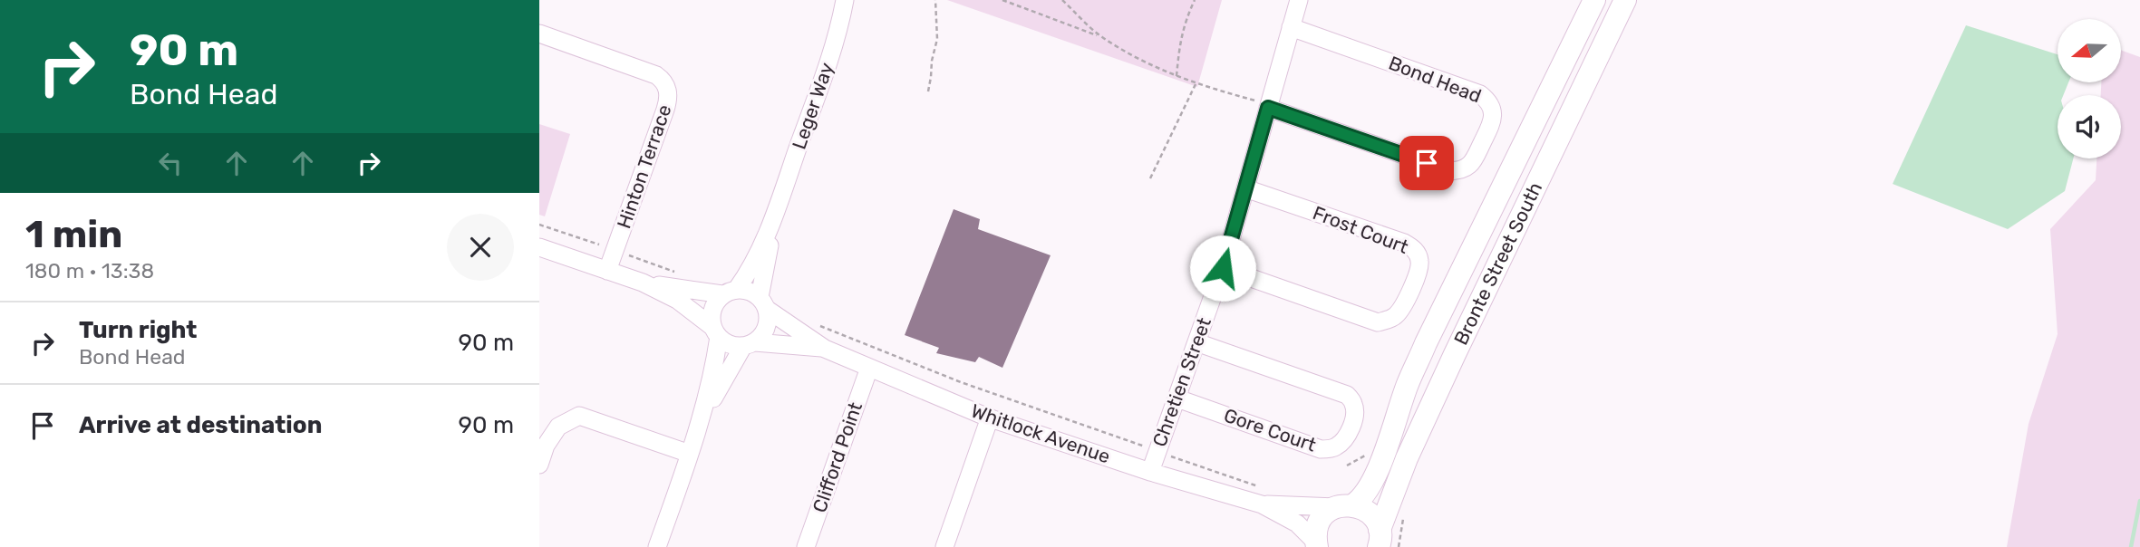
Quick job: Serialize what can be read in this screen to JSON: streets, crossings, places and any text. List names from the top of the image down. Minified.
{"streets":{"main road":["Bronte Street South"],"street":["Bond Head","Leger Way","Hinton Terrace","Frost Court","Chretien Street","Gore Court","Whitlock Avenue","Clifford Point"]},"crossings":[["Bond Head","Chretien Street"],["Leger Way","Whitlock Avenue"],["Frost Court","Chretien Street"],["Bronte Street South","Whitlock Avenue"],["Chretien Street","Gore Court"],["Chretien Street","Whitlock Avenue"],["Whitlock Avenue","Clifford Point"]],"north":"left","page":{"turn":["90 m","Bond Head"],"heading":["1 min","180 m · 13:38"],"list":[{"name":"Turn right","note":"Bond Head","value":"90 m"},{"name":"Arrive at destination","value":"90 m"}]}}
